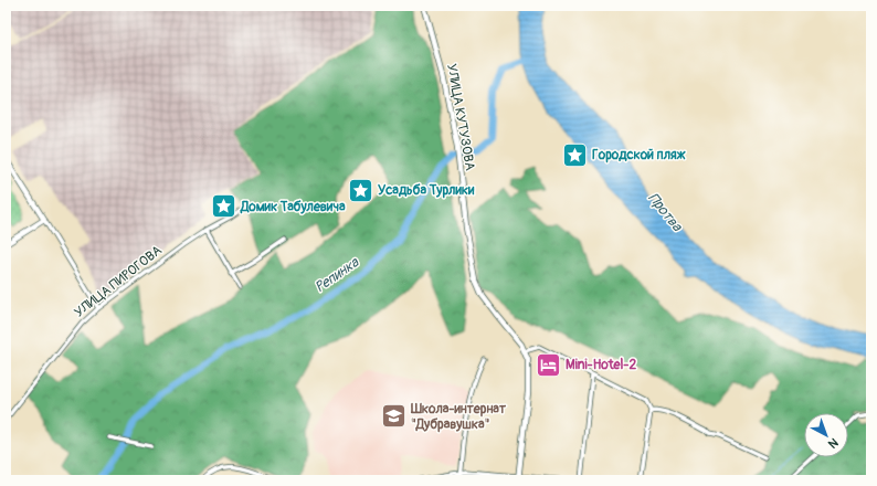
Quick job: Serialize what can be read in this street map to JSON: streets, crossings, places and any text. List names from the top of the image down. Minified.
{"streets":{"main road":["УЛИЦА КУТУЗОВА"],"street":["УЛИЦА ПИРОГОВА"]},"water":["Протва","Репинка"],"places":{"place":["Городской пляж","Усадьба Турлики","Домик Табулевича"],"hotel":["Mini-Hotel-2"],"school or university":["Школа-интернат \"Дубравушка\""]},"north":"bottom right"}
